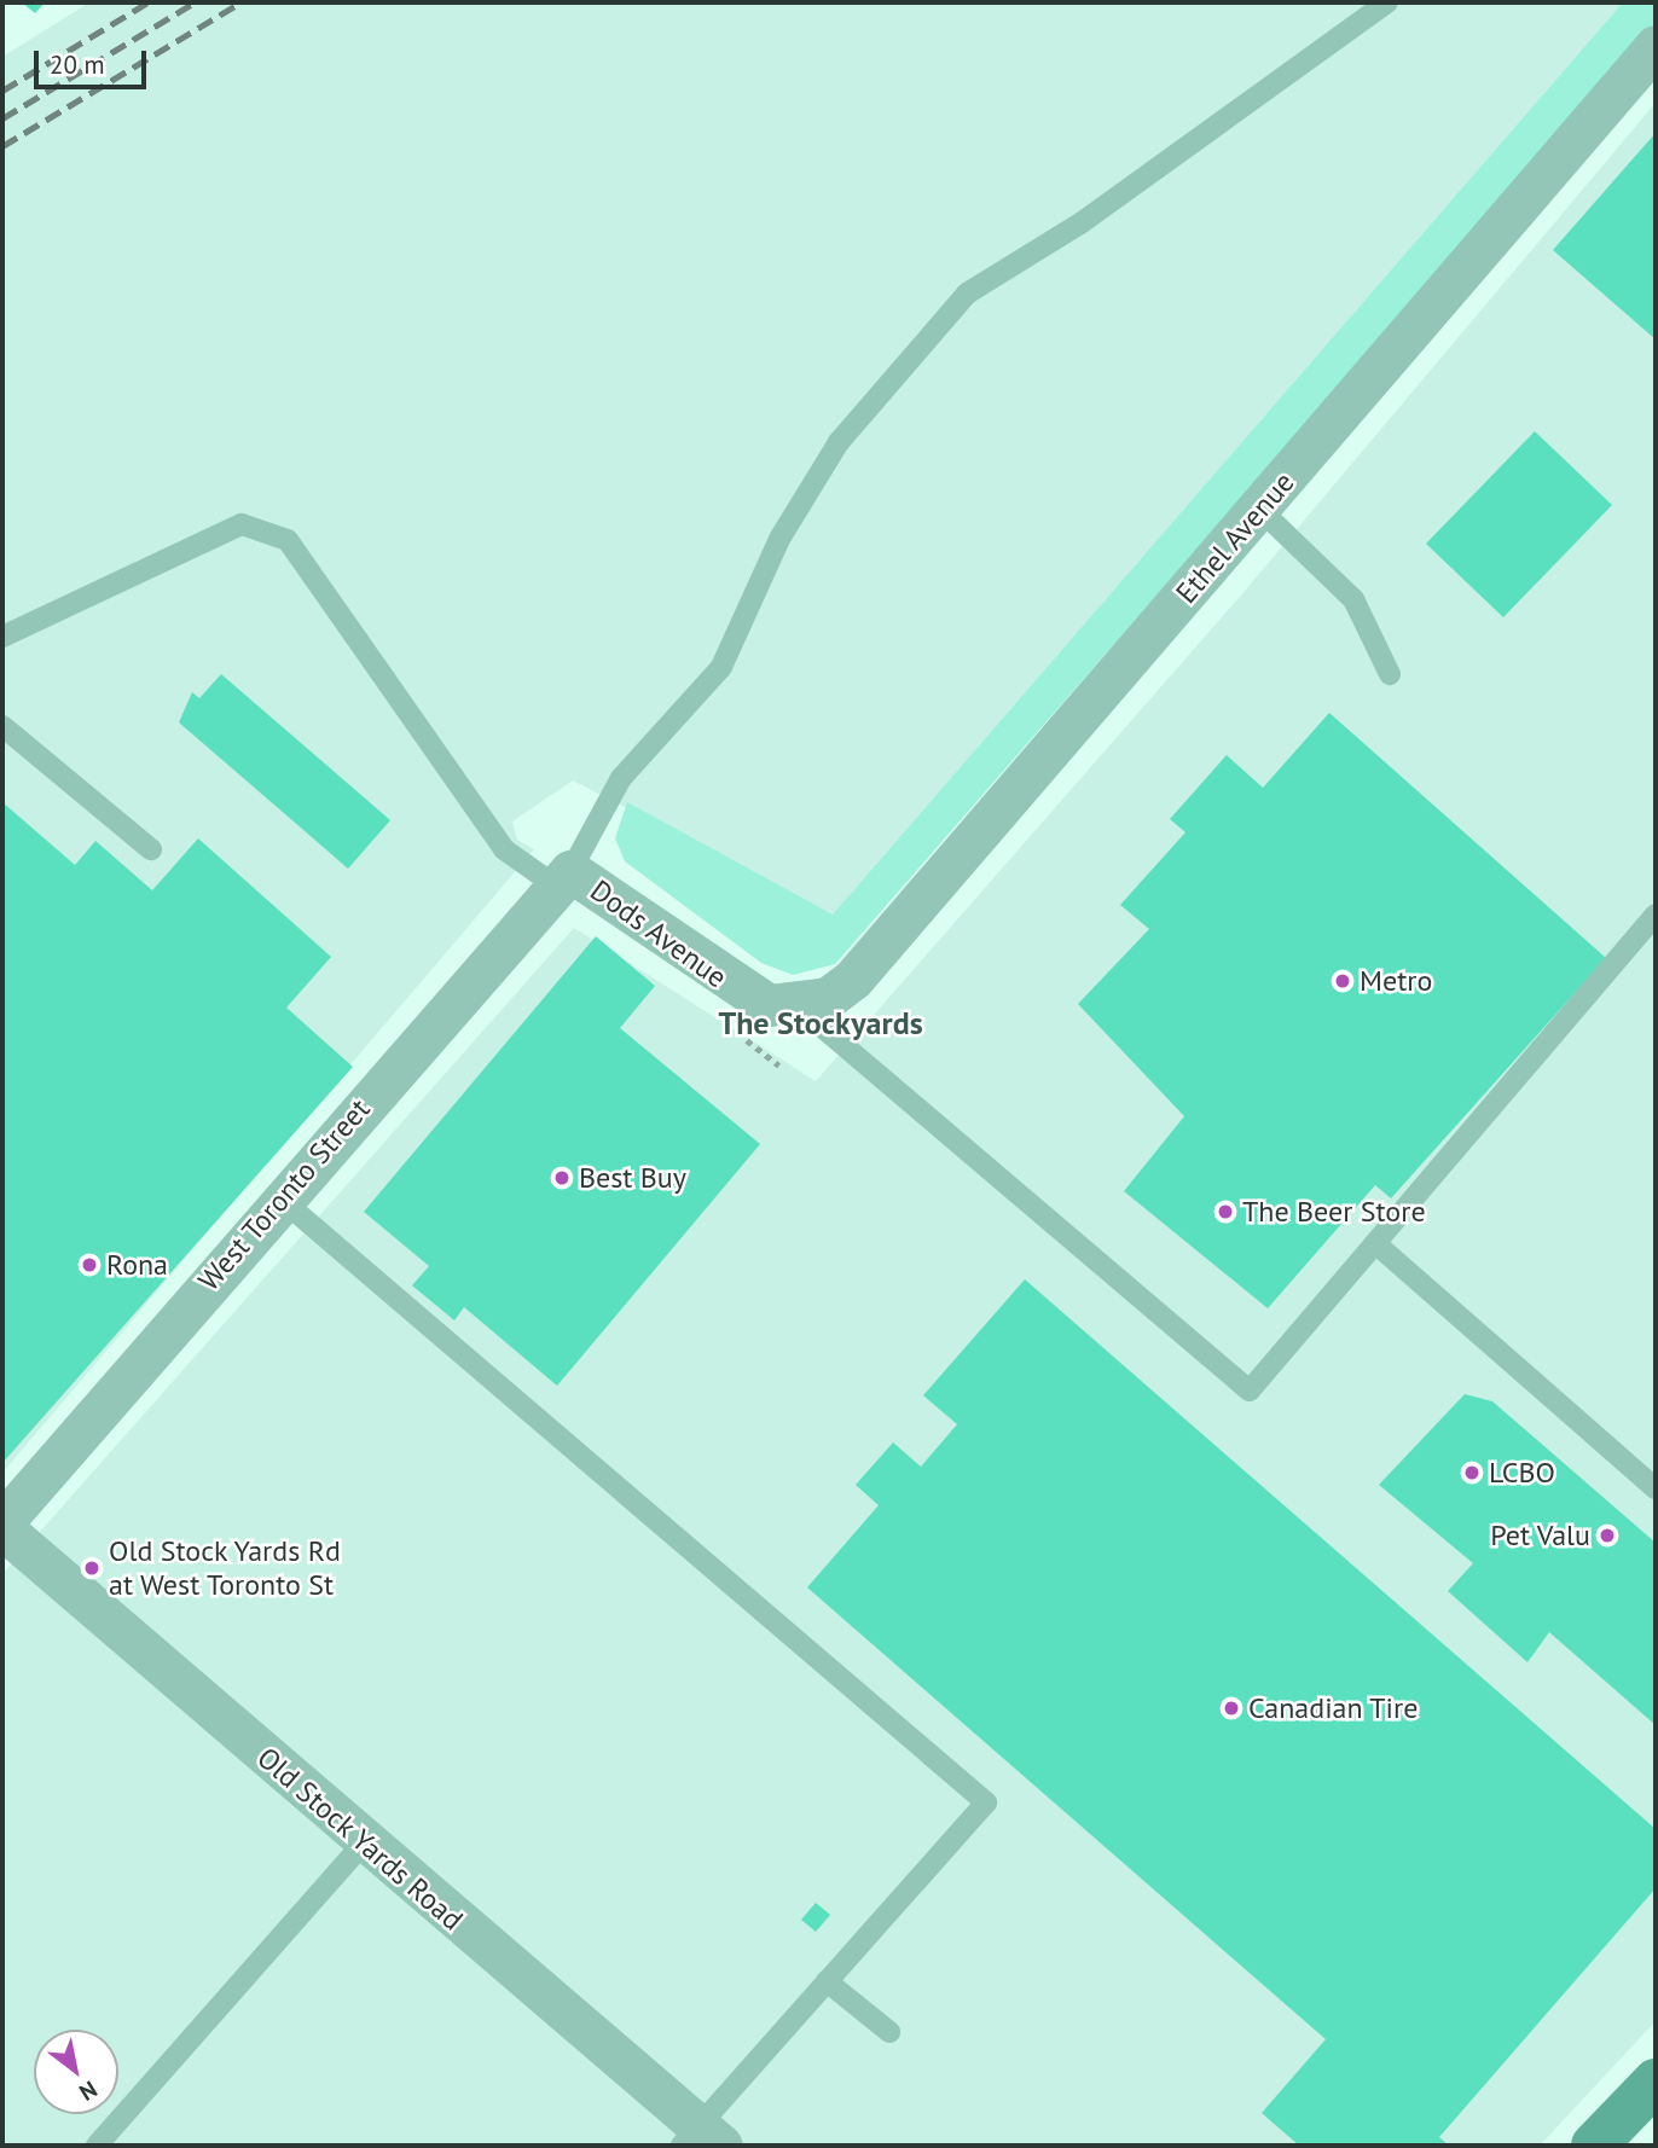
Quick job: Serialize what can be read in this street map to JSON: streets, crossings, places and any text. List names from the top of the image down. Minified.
{"streets":{"street":["Ethel Avenue","Dods Avenue","West Toronto Street","Old Stock Yards Road"]},"crossings":[["Ethel Avenue","Dods Avenue"],["Dods Avenue","West Toronto Street"],["West Toronto Street","Old Stock Yards Road"]],"districts":["The Stockyards"],"places":["Metro","Best Buy","The Beer Store","Rona","LCBO","Pet Valu","Old Stock Yards Rd at West Toronto St","Canadian Tire"],"scale_bar":"20 m","north":"bottom right"}
